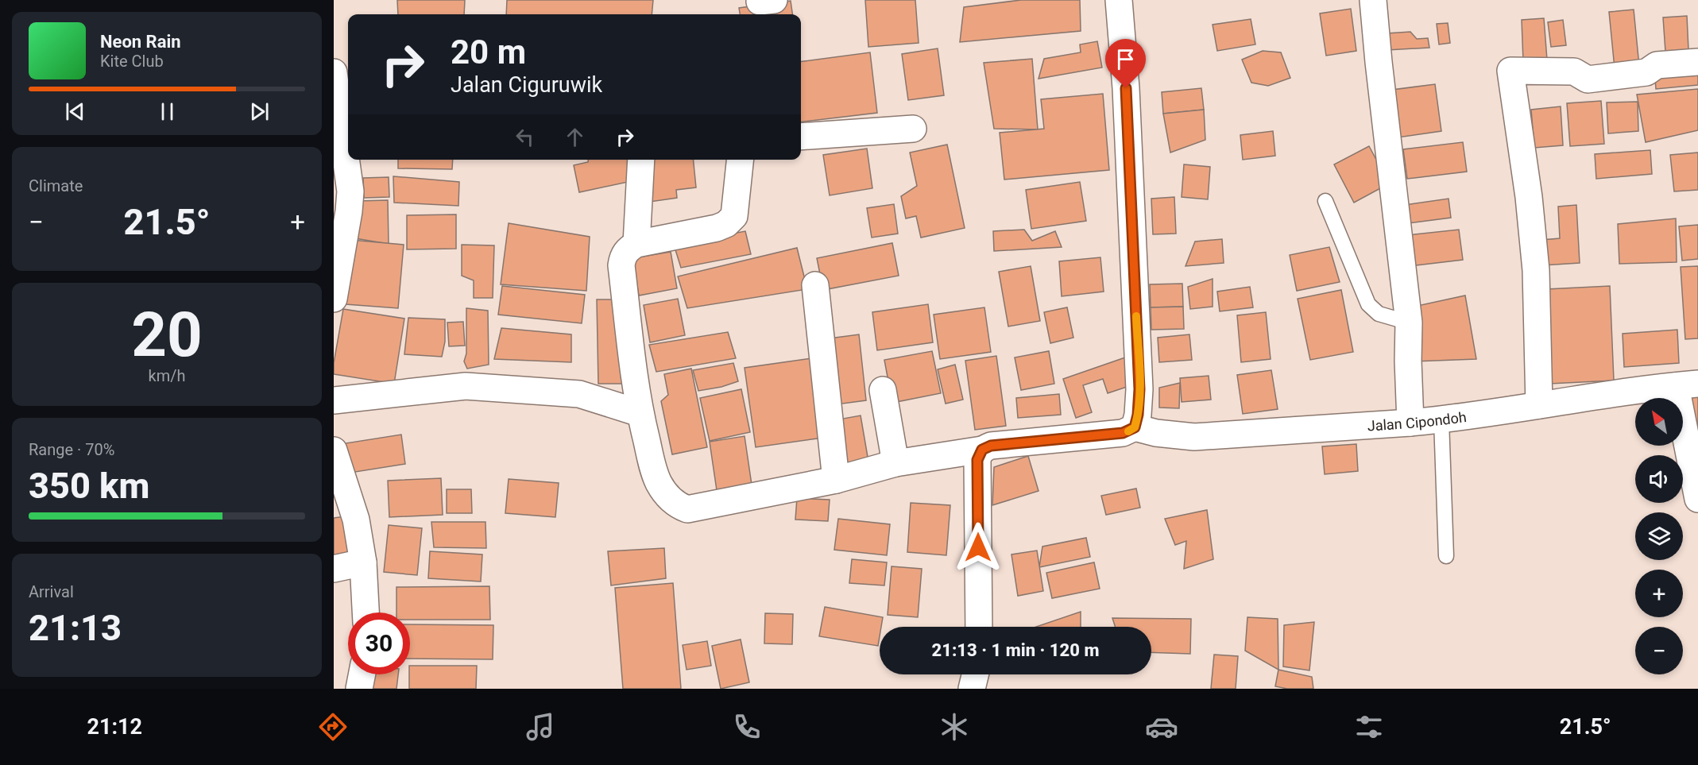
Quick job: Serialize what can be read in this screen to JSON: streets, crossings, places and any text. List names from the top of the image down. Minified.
{"streets":{"street":["Jalan Cipondoh"]},"north":"top left","page":{"turn":["20 m","Jalan Ciguruwik"],"song":["Neon Rain","Kite Club"],"tile":["Climate",["20","km/h"],["Range · 70%","350 km"],["Arrival","21:13"]],"heat":["−","21.5°","+"],"map_buttons":["+","−"],"limit":"30","trip":"21:13 · 1 min · 120 m","tabs":["21:12","21.5°"]}}
